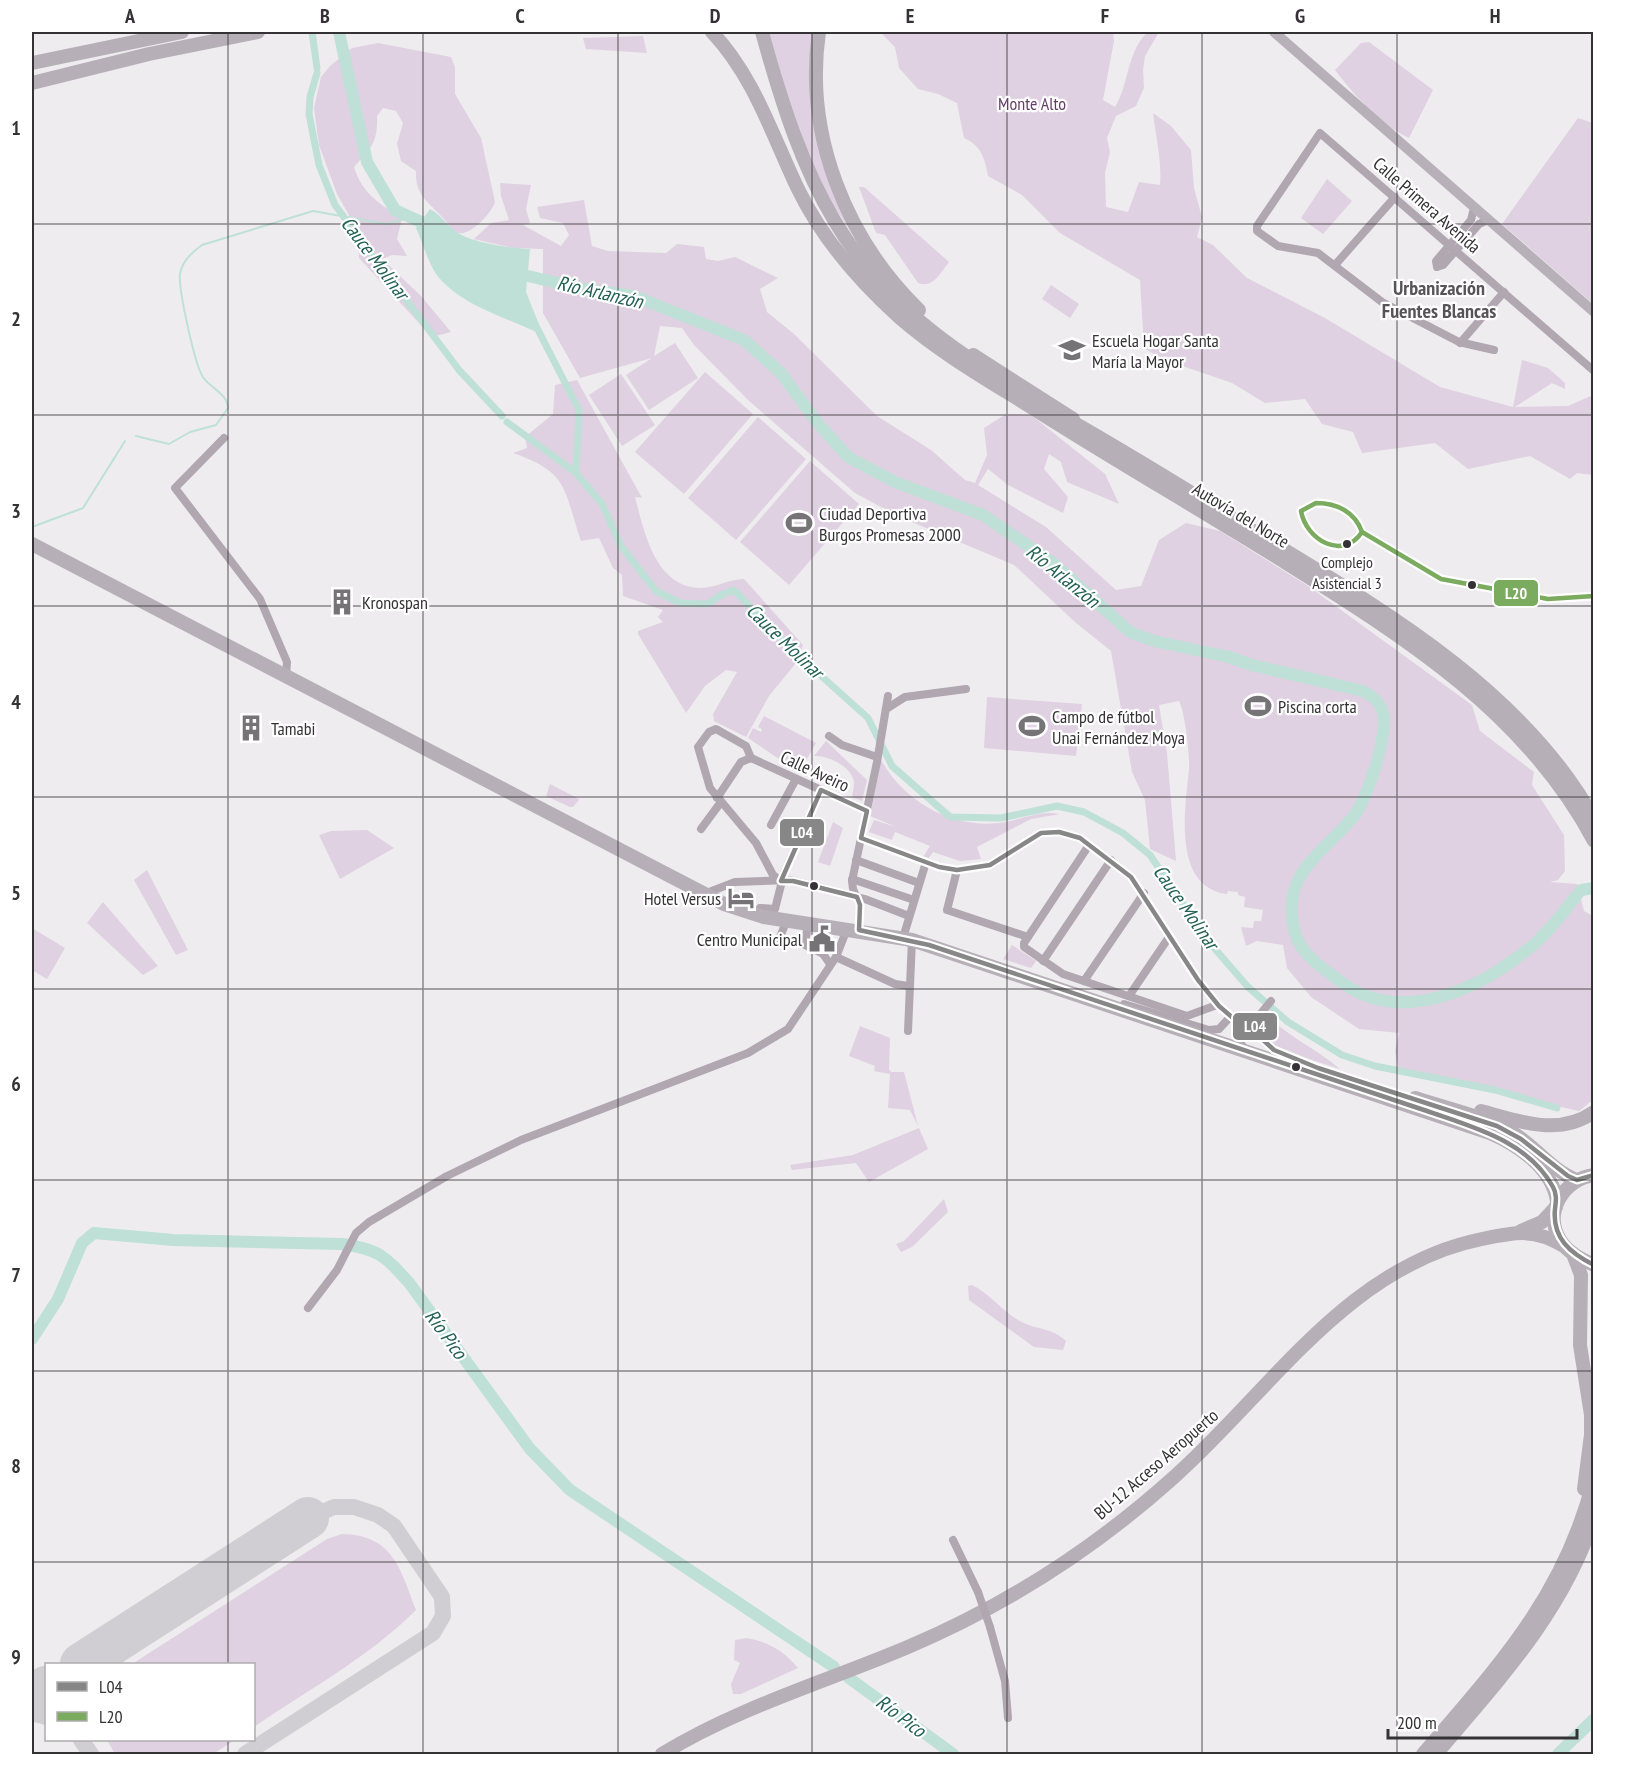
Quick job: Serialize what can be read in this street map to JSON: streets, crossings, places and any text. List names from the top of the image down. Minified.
{"streets":{"highway":["Autovía del Norte","BU-12 Acceso Aeropuerto"],"street":["Calle Primera Avenida","Calle Aveiro"]},"districts":["Urbanización Fuentes Blancas"],"water":["Cauce Molinar","Río Arlanzón","Río Pico"],"parks":["Monte Alto"],"places":{"school or university":["Escuela Hogar Santa María la Mayor"],"sports":["Ciudad Deportiva Burgos Promesas 2000","Piscina corta","Campo de fútbol Unai Fernández Moya"],"other":["Complejo Asistencial 3"],"building":["Kronospan","Tamabi"],"hotel":["Hotel Versus"],"public building":["Centro Municipal"]},"lines":["transit line L20","transit line L04"],"legend":["L04","L20"],"scale_bar":"200 m","grid":{"columns":["A","B","C","D","E","F","G","H"],"rows":["1","2","3","4","5","6","7","8","9"]}}
